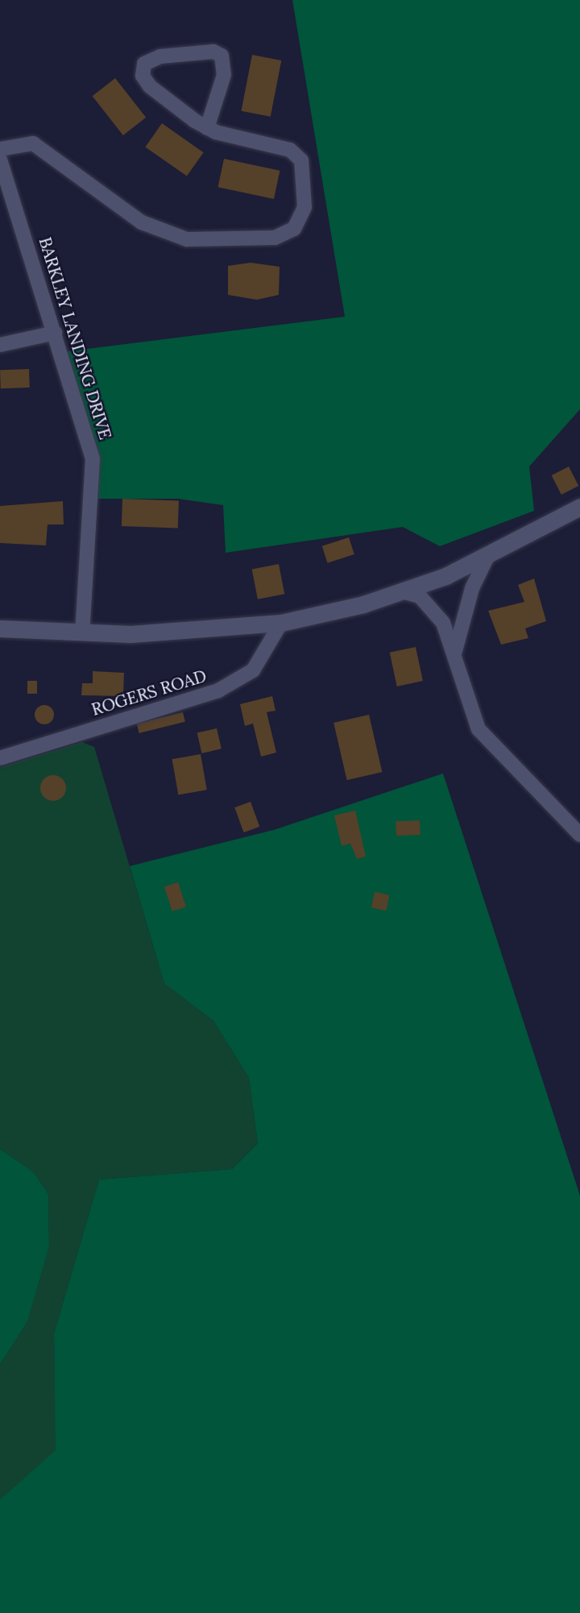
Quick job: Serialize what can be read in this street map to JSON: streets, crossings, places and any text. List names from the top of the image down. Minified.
{"streets":{"street":["BARKLEY LANDING DRIVE","ROGERS ROAD"]}}
